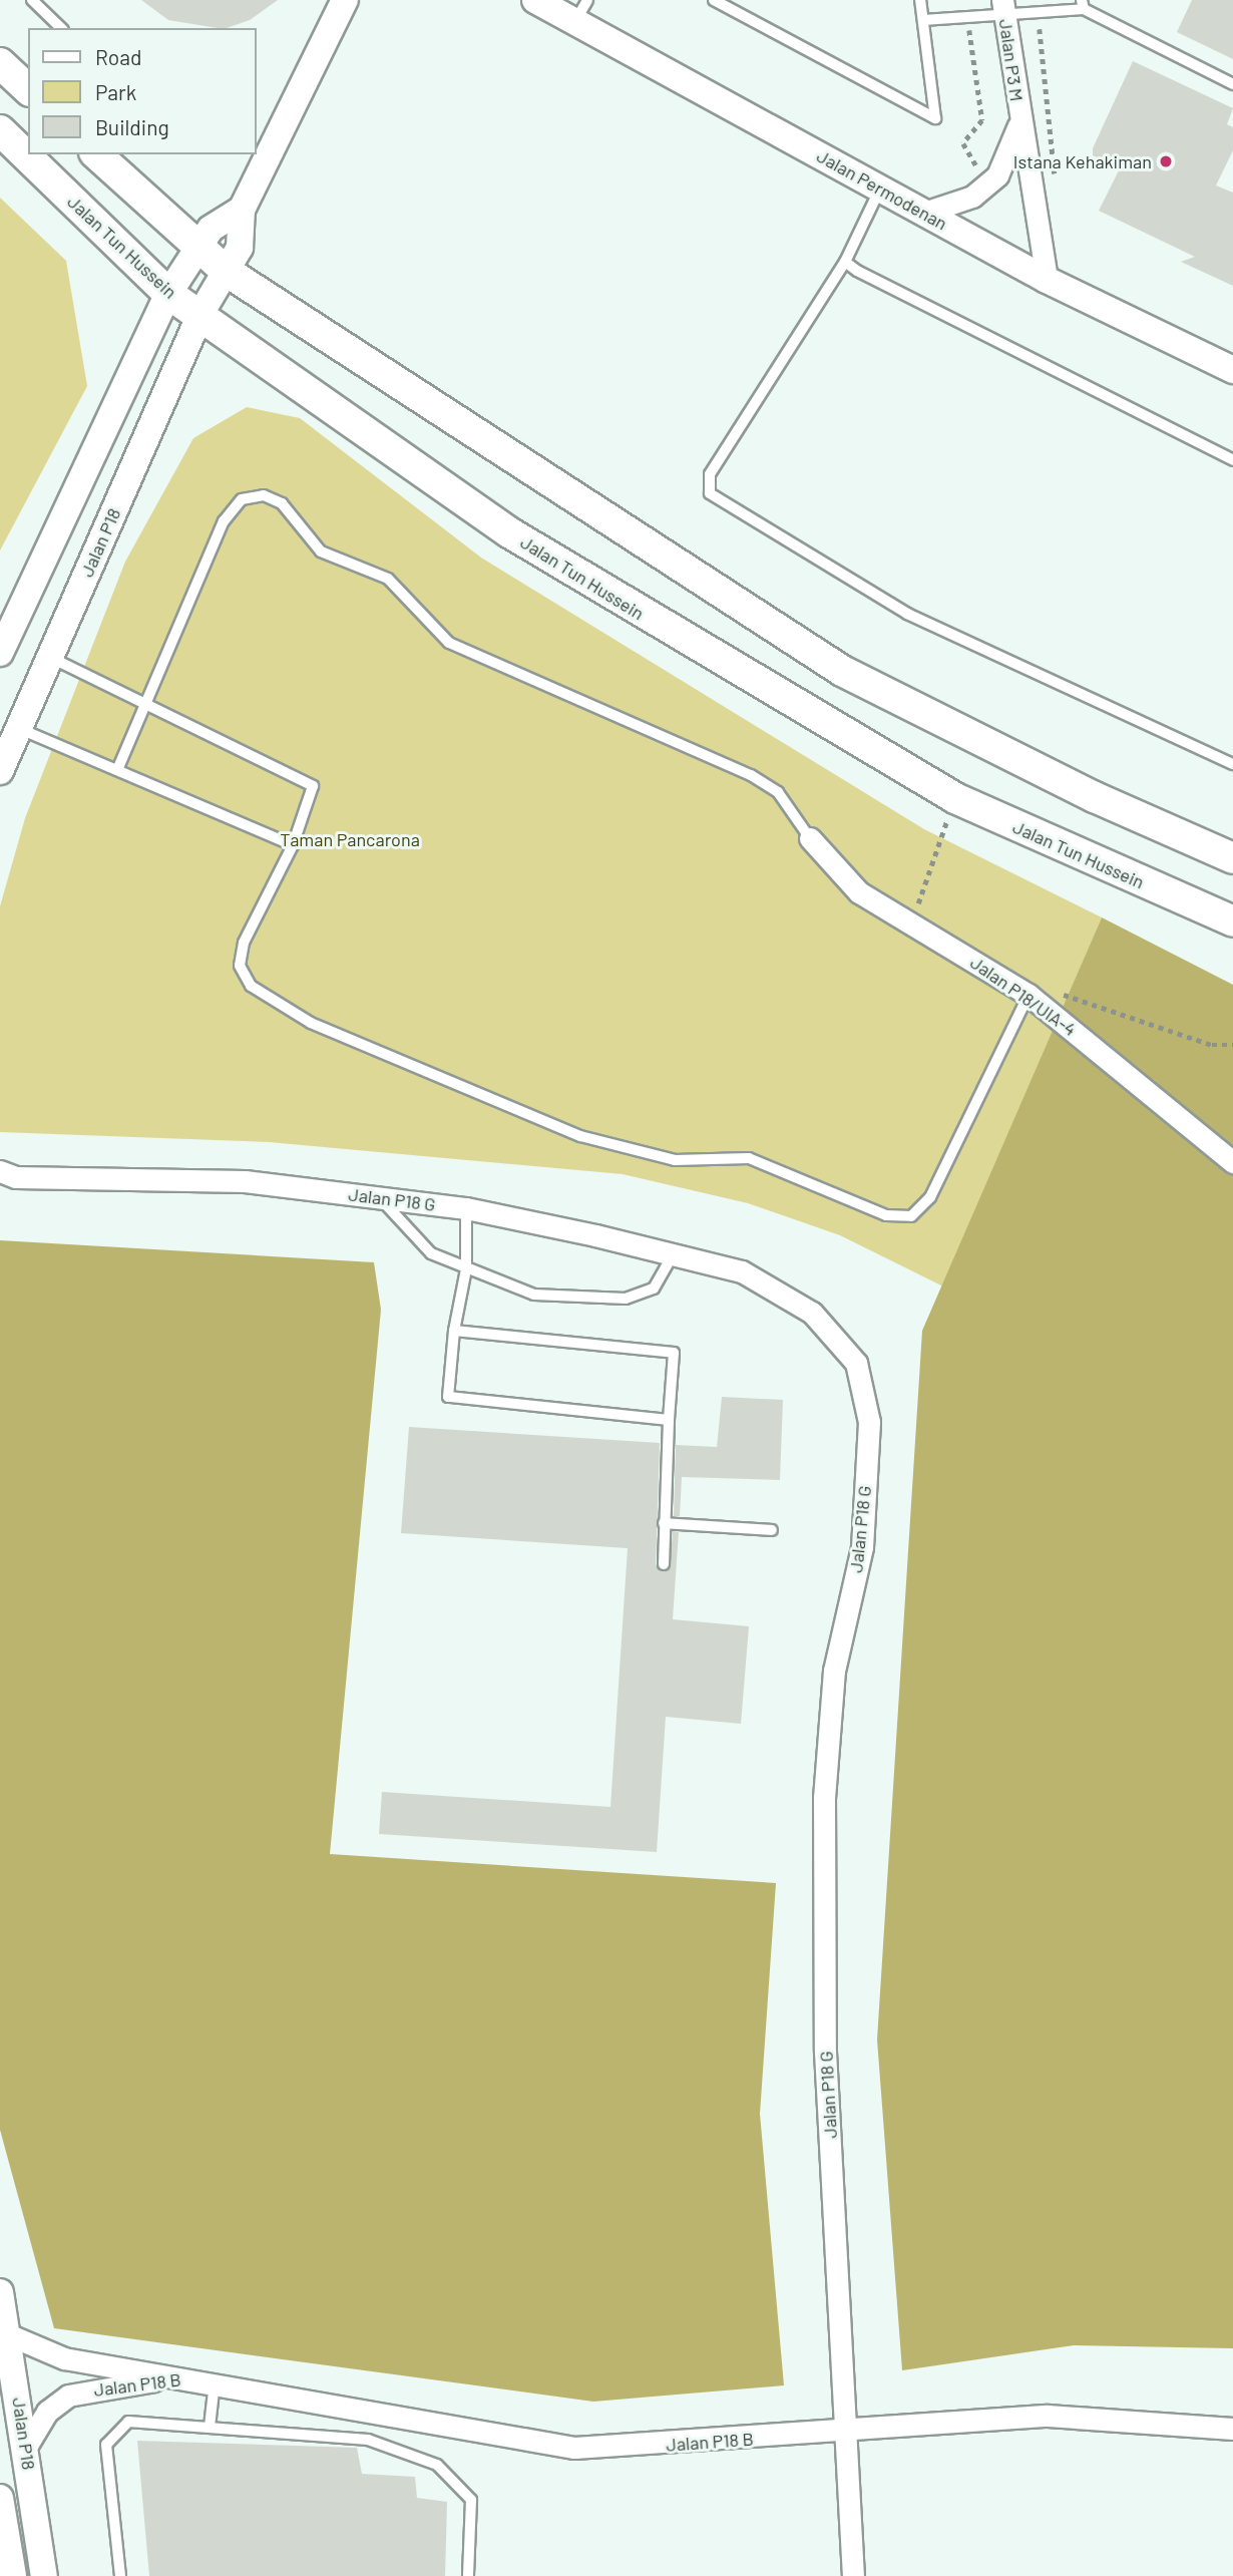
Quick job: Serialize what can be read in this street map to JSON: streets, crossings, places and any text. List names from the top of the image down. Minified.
{"streets":{"main road":["Jalan Tun Hussein"],"street":["Jalan P3 M","Jalan Permodenan","Jalan P18","Jalan P18/UIA-4","Jalan P18 G","Jalan P18 B"]},"crossings":[["Jalan P3 M","Jalan Permodenan"],["Jalan Tun Hussein","Jalan P18"],["Jalan P18","Jalan P18 B"],["Jalan P18 G","Jalan P18 B"]],"parks":["Taman Pancarona"],"places":["Istana Kehakiman"],"legend":["Road","Park","Building"]}
